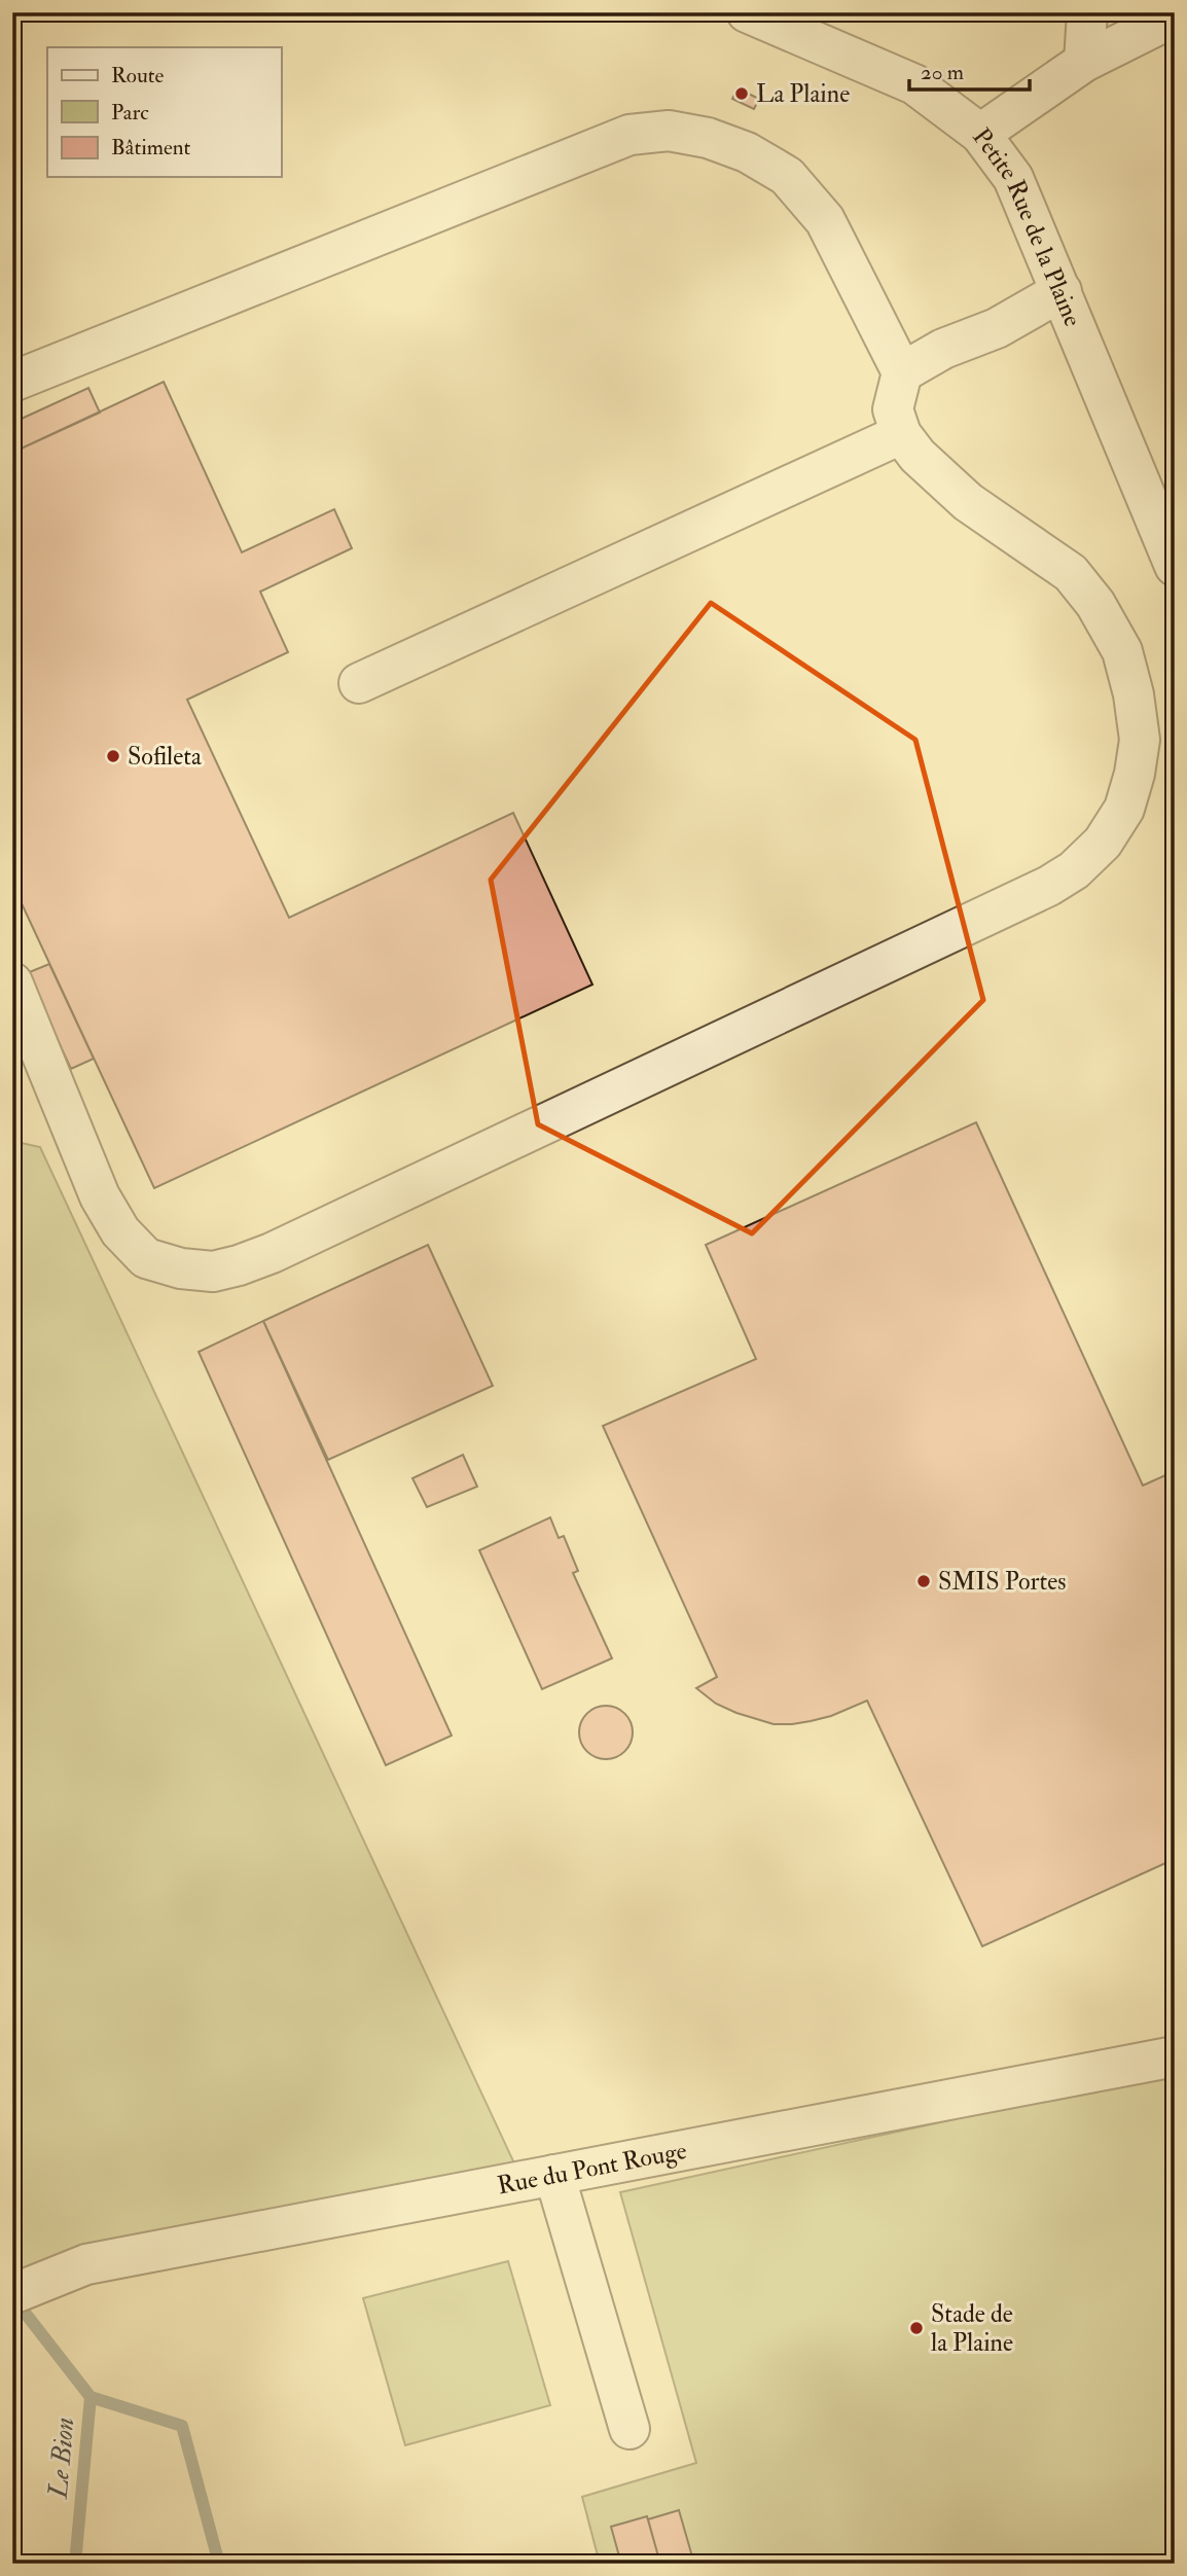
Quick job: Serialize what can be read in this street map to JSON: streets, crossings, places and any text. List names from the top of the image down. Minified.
{"streets":{"street":["Petite Rue de la Plaine","Rue du Pont Rouge"]},"water":["Le Bion"],"places":["La Plaine","Sofileta","SMIS Portes","Stade de la Plaine"],"legend":["Route","Parc","Bâtiment"],"scale_bar":"20 m"}
